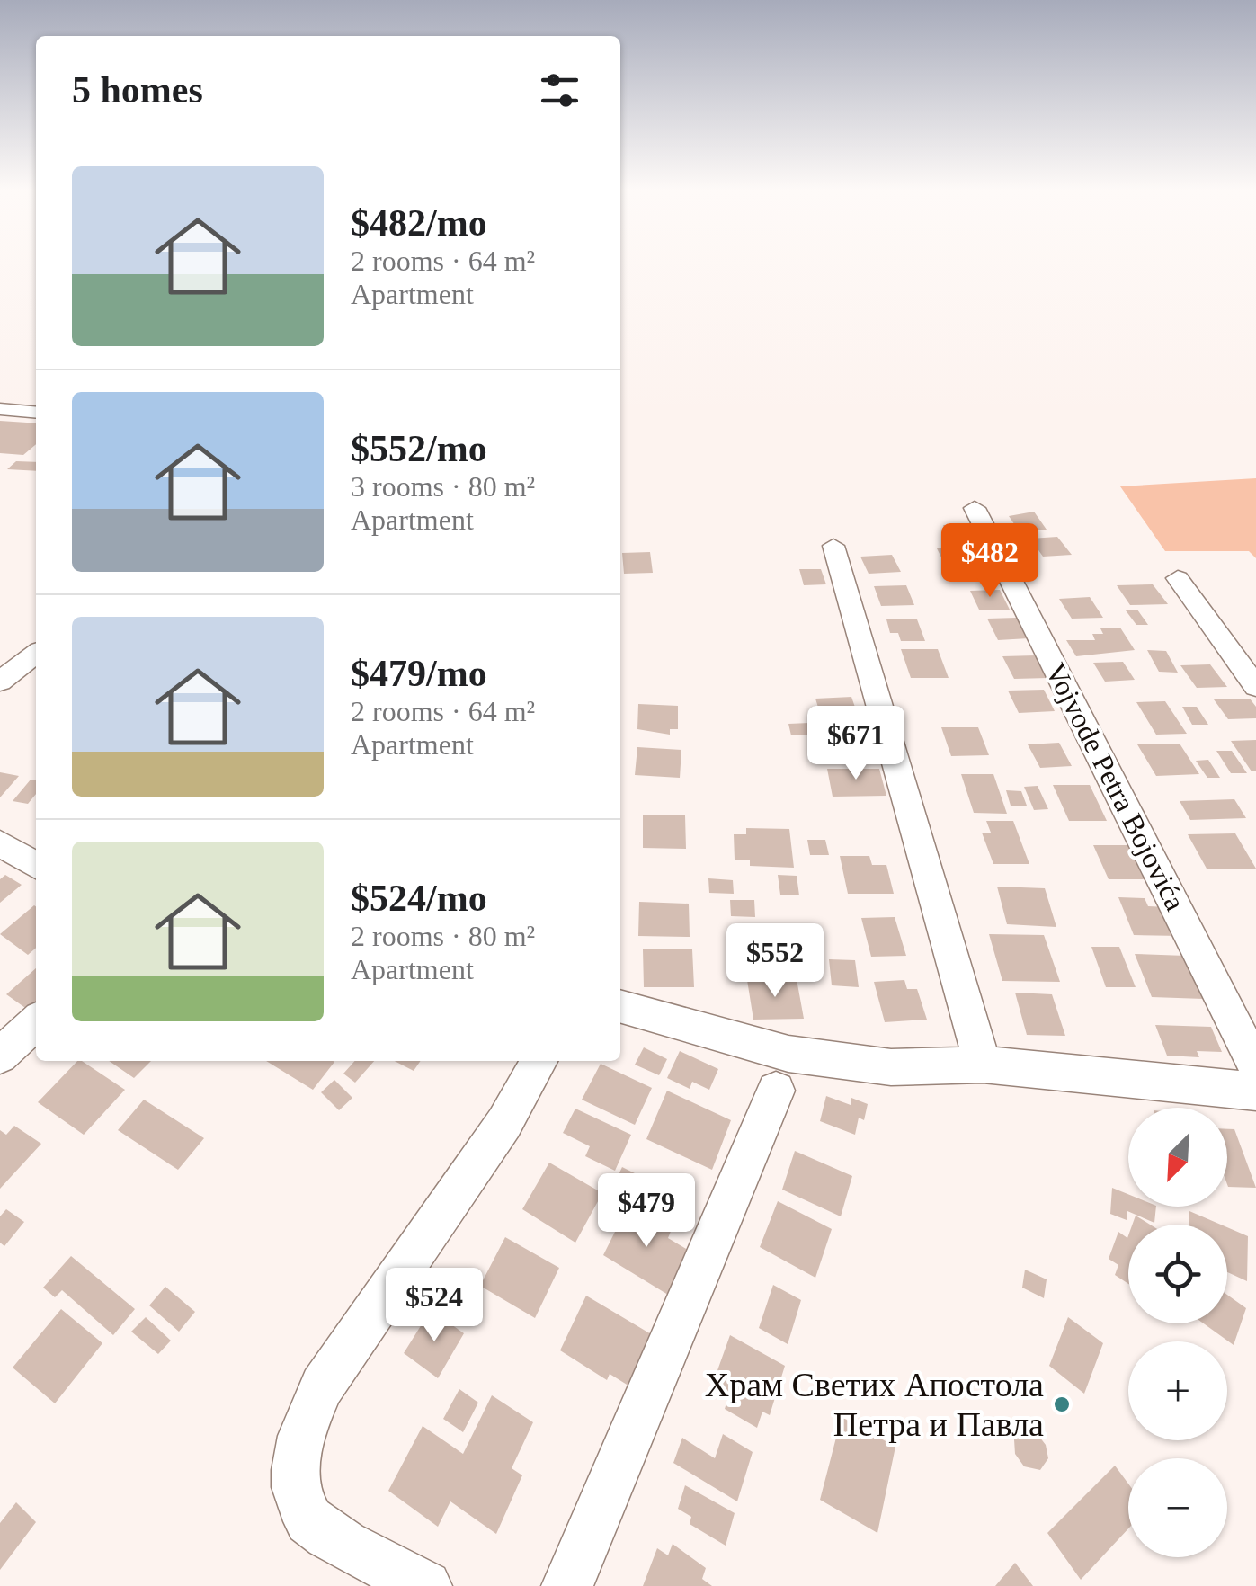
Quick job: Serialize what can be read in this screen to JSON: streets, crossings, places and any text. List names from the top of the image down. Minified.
{"streets":{"street":["Vojvode Petra Bojovića"]},"places":["Храм Светих Апостола Петра и Павла"],"north":"bottom left","page":{"heading":"5 homes","list":[{"name":"$482/mo","note":"2 rooms · 64 m² · Apartment"},{"name":"$552/mo","note":"3 rooms · 80 m² · Apartment"},{"name":"$479/mo","note":"2 rooms · 64 m² · Apartment"},{"name":"$524/mo","note":"2 rooms · 80 m² · Apartment"}],"price":["$482","$671","$552","$479","$524"],"map_buttons":["+","−"]}}
